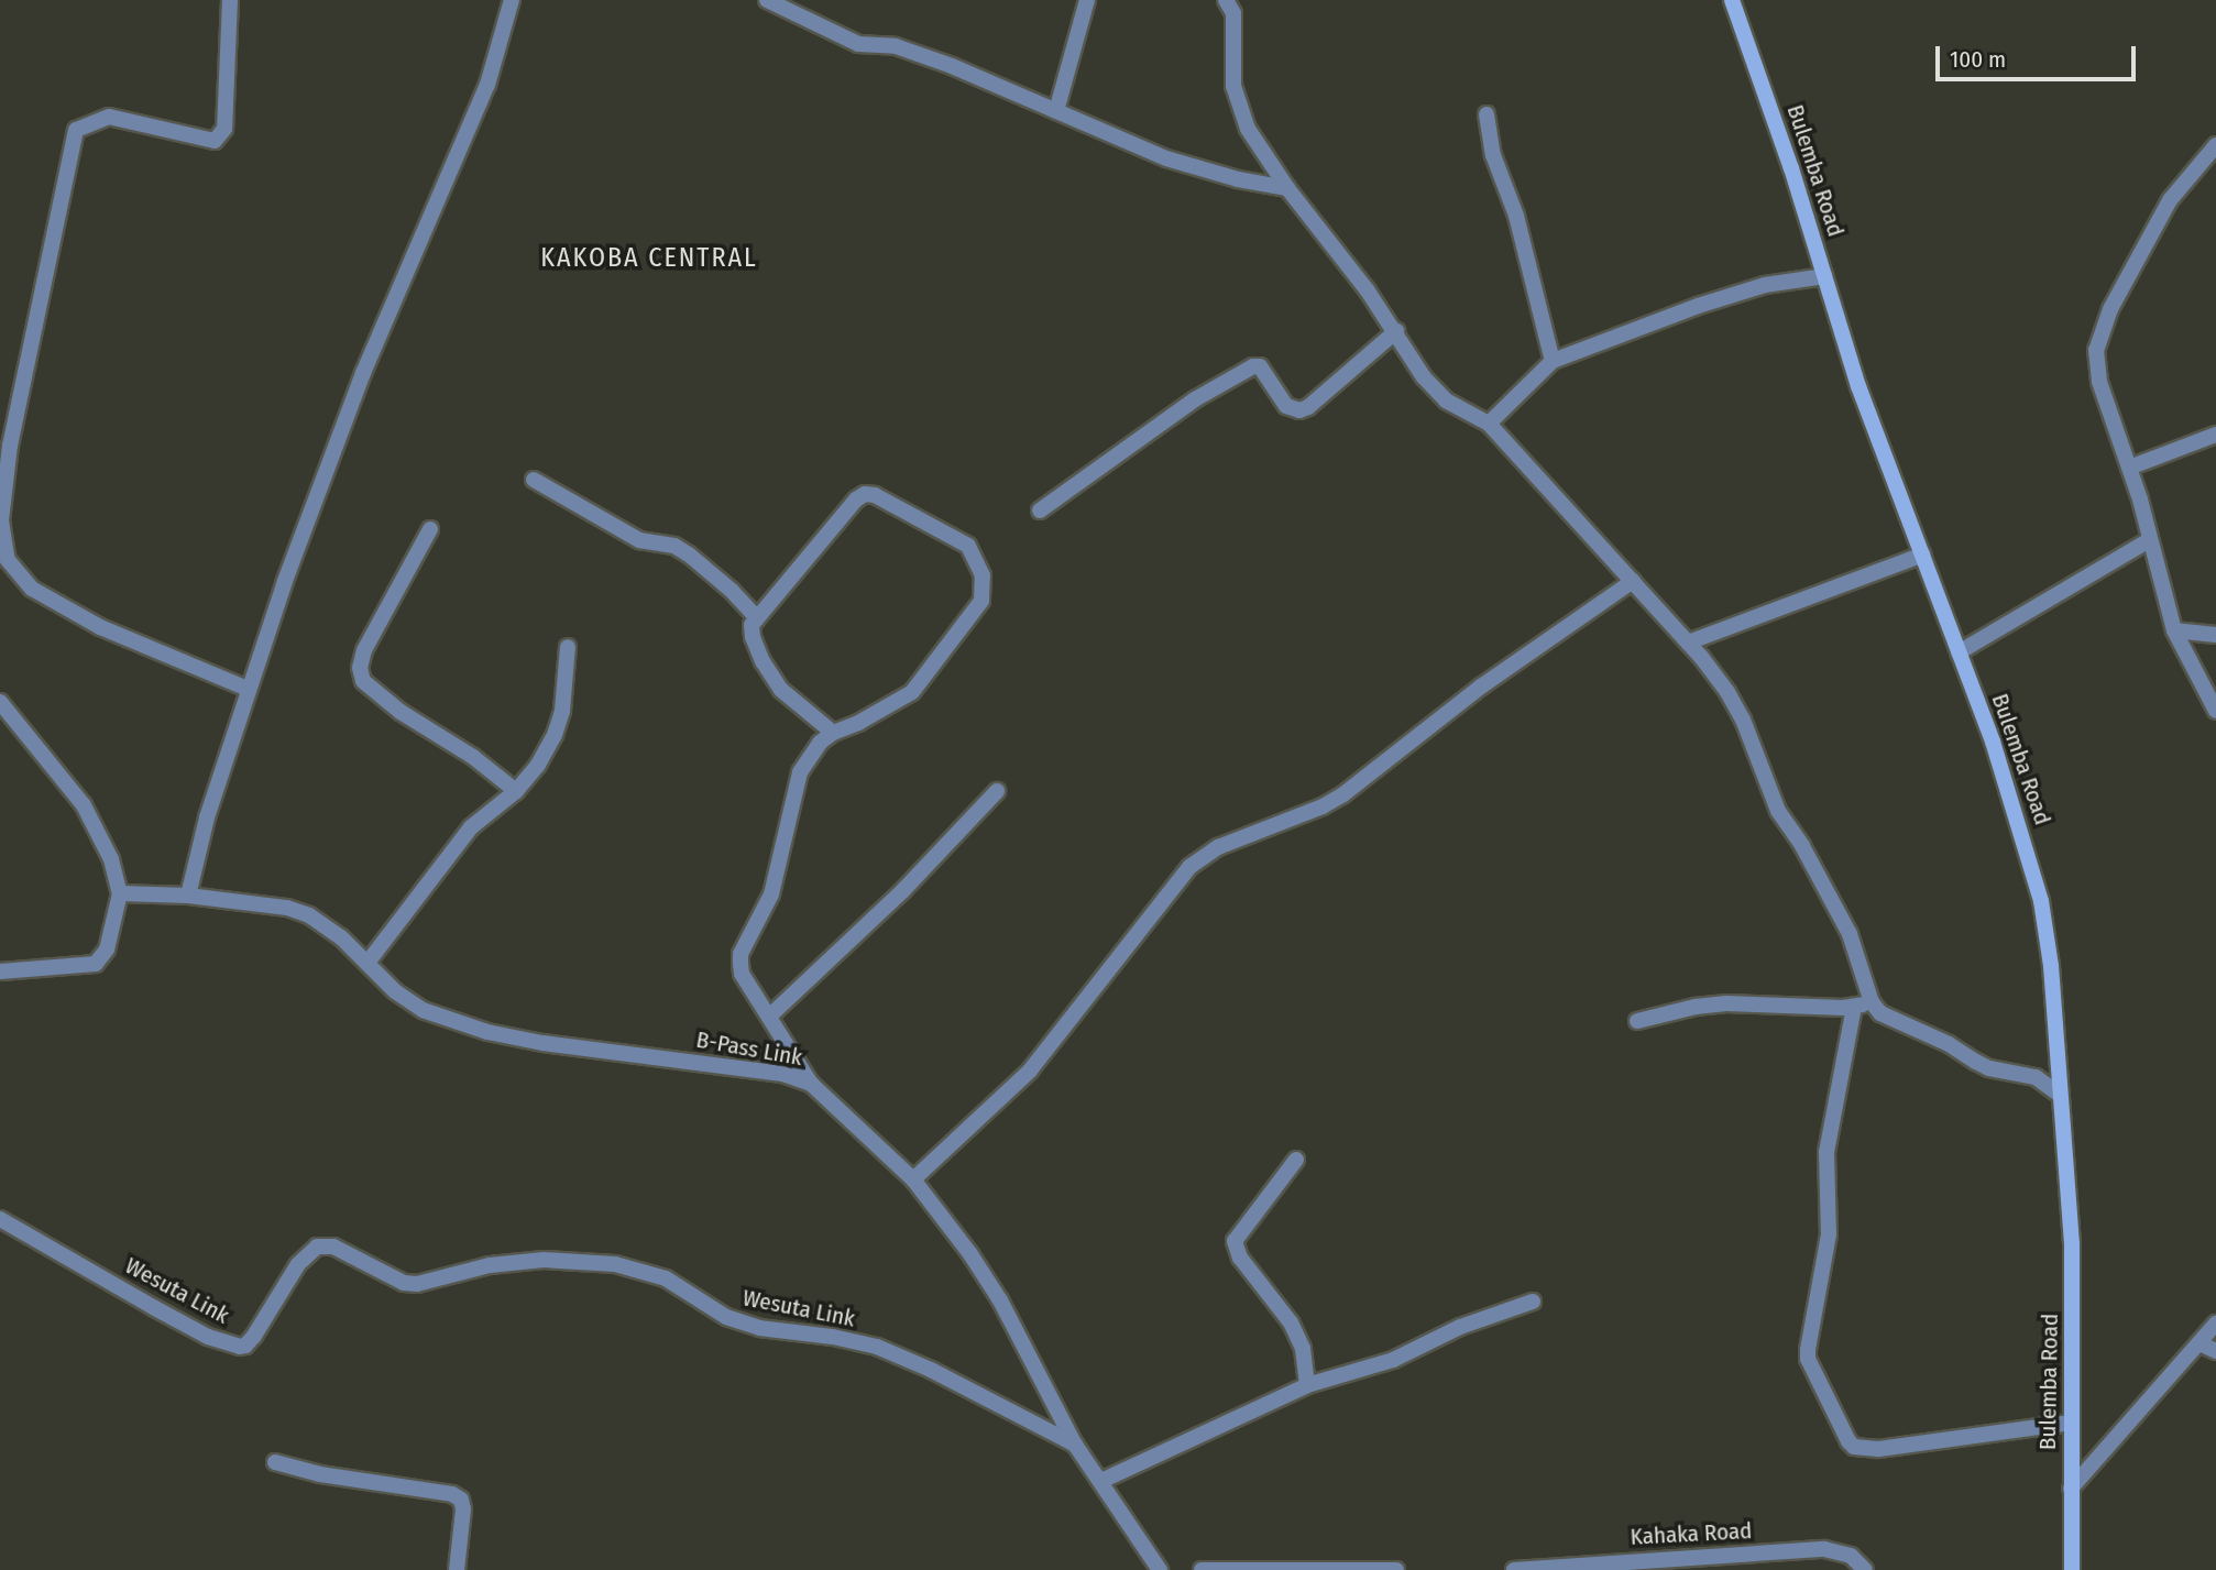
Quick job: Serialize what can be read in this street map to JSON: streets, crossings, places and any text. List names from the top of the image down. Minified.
{"streets":{"main road":["Bulemba Road"],"street":["B-Pass Link","Wesuta Link","Kahaka Road"]},"crossings":[["B-Pass Link","Wesuta Link"]],"districts":["KAKOBA CENTRAL"],"scale_bar":"100 m"}
